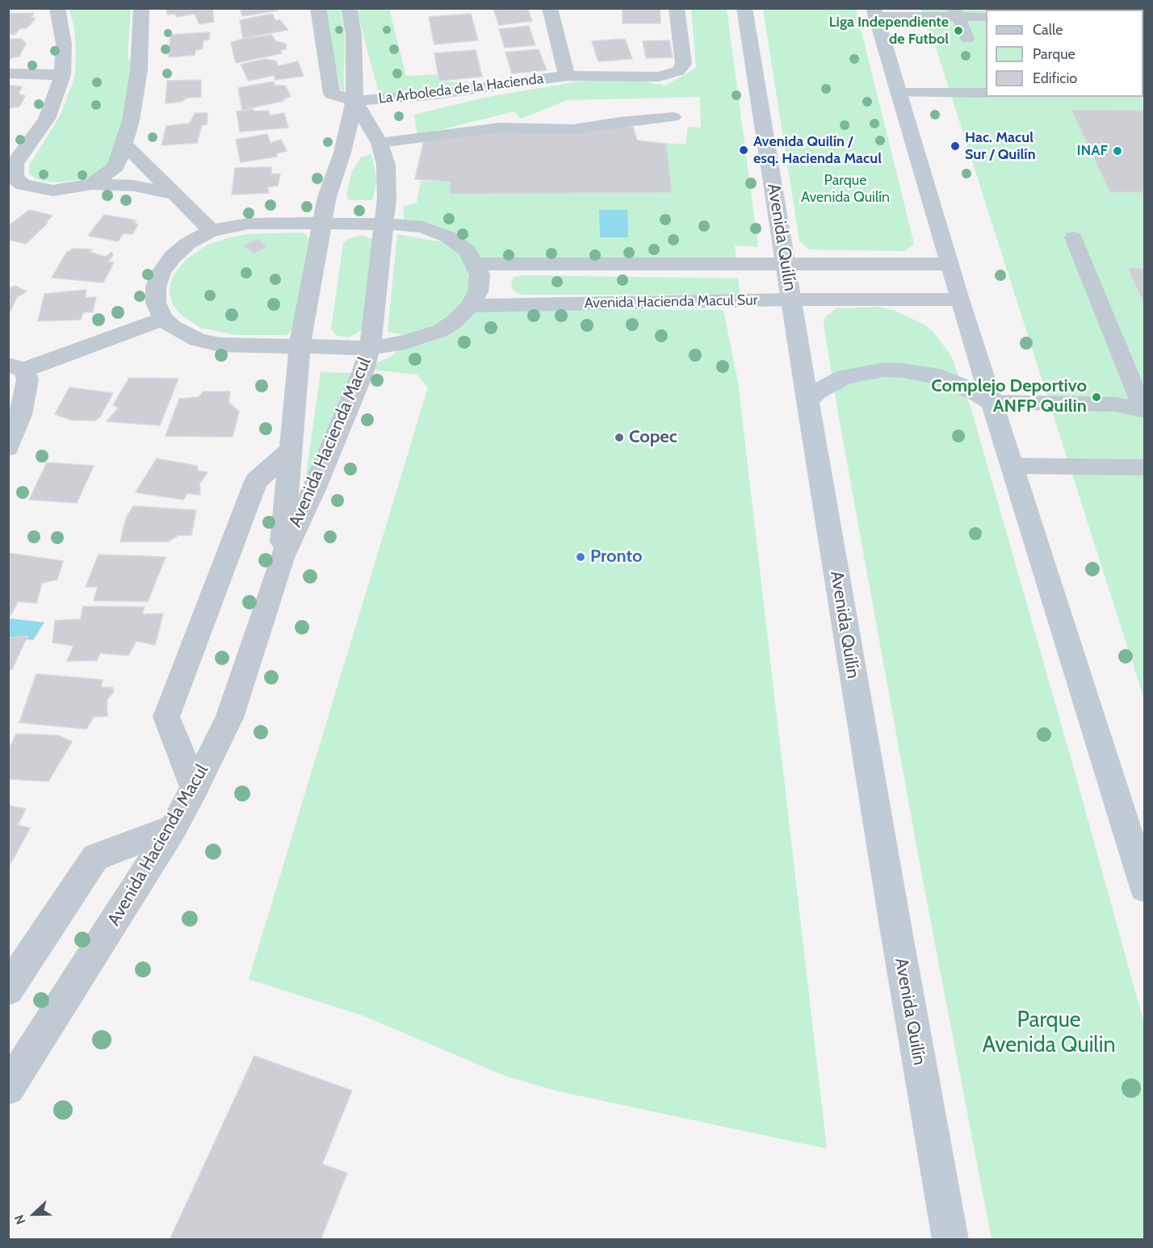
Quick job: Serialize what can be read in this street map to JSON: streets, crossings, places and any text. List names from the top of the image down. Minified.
{"streets":{"main road":["Avenida Quilín"],"street":["La Arboleda de la Hacienda","Avenida Hacienda Macul Sur","Avenida Hacienda Macul"]},"crossings":[["La Arboleda de la Hacienda","Avenida Hacienda Macul"],["Avenida Quilín","Avenida Hacienda Macul Sur"]],"parks":["Parque Avenida Quilín","Parque Avenida Quilin"],"places":["Liga Independiente de Futbol","Hac. Macul Sur / Quilín","Avenida Quilín / esq. Hacienda Macul","INAF","Complejo Deportivo ANFP Quilin","Copec","Pronto"],"legend":["Calle","Parque","Edificio"],"north":"left"}
